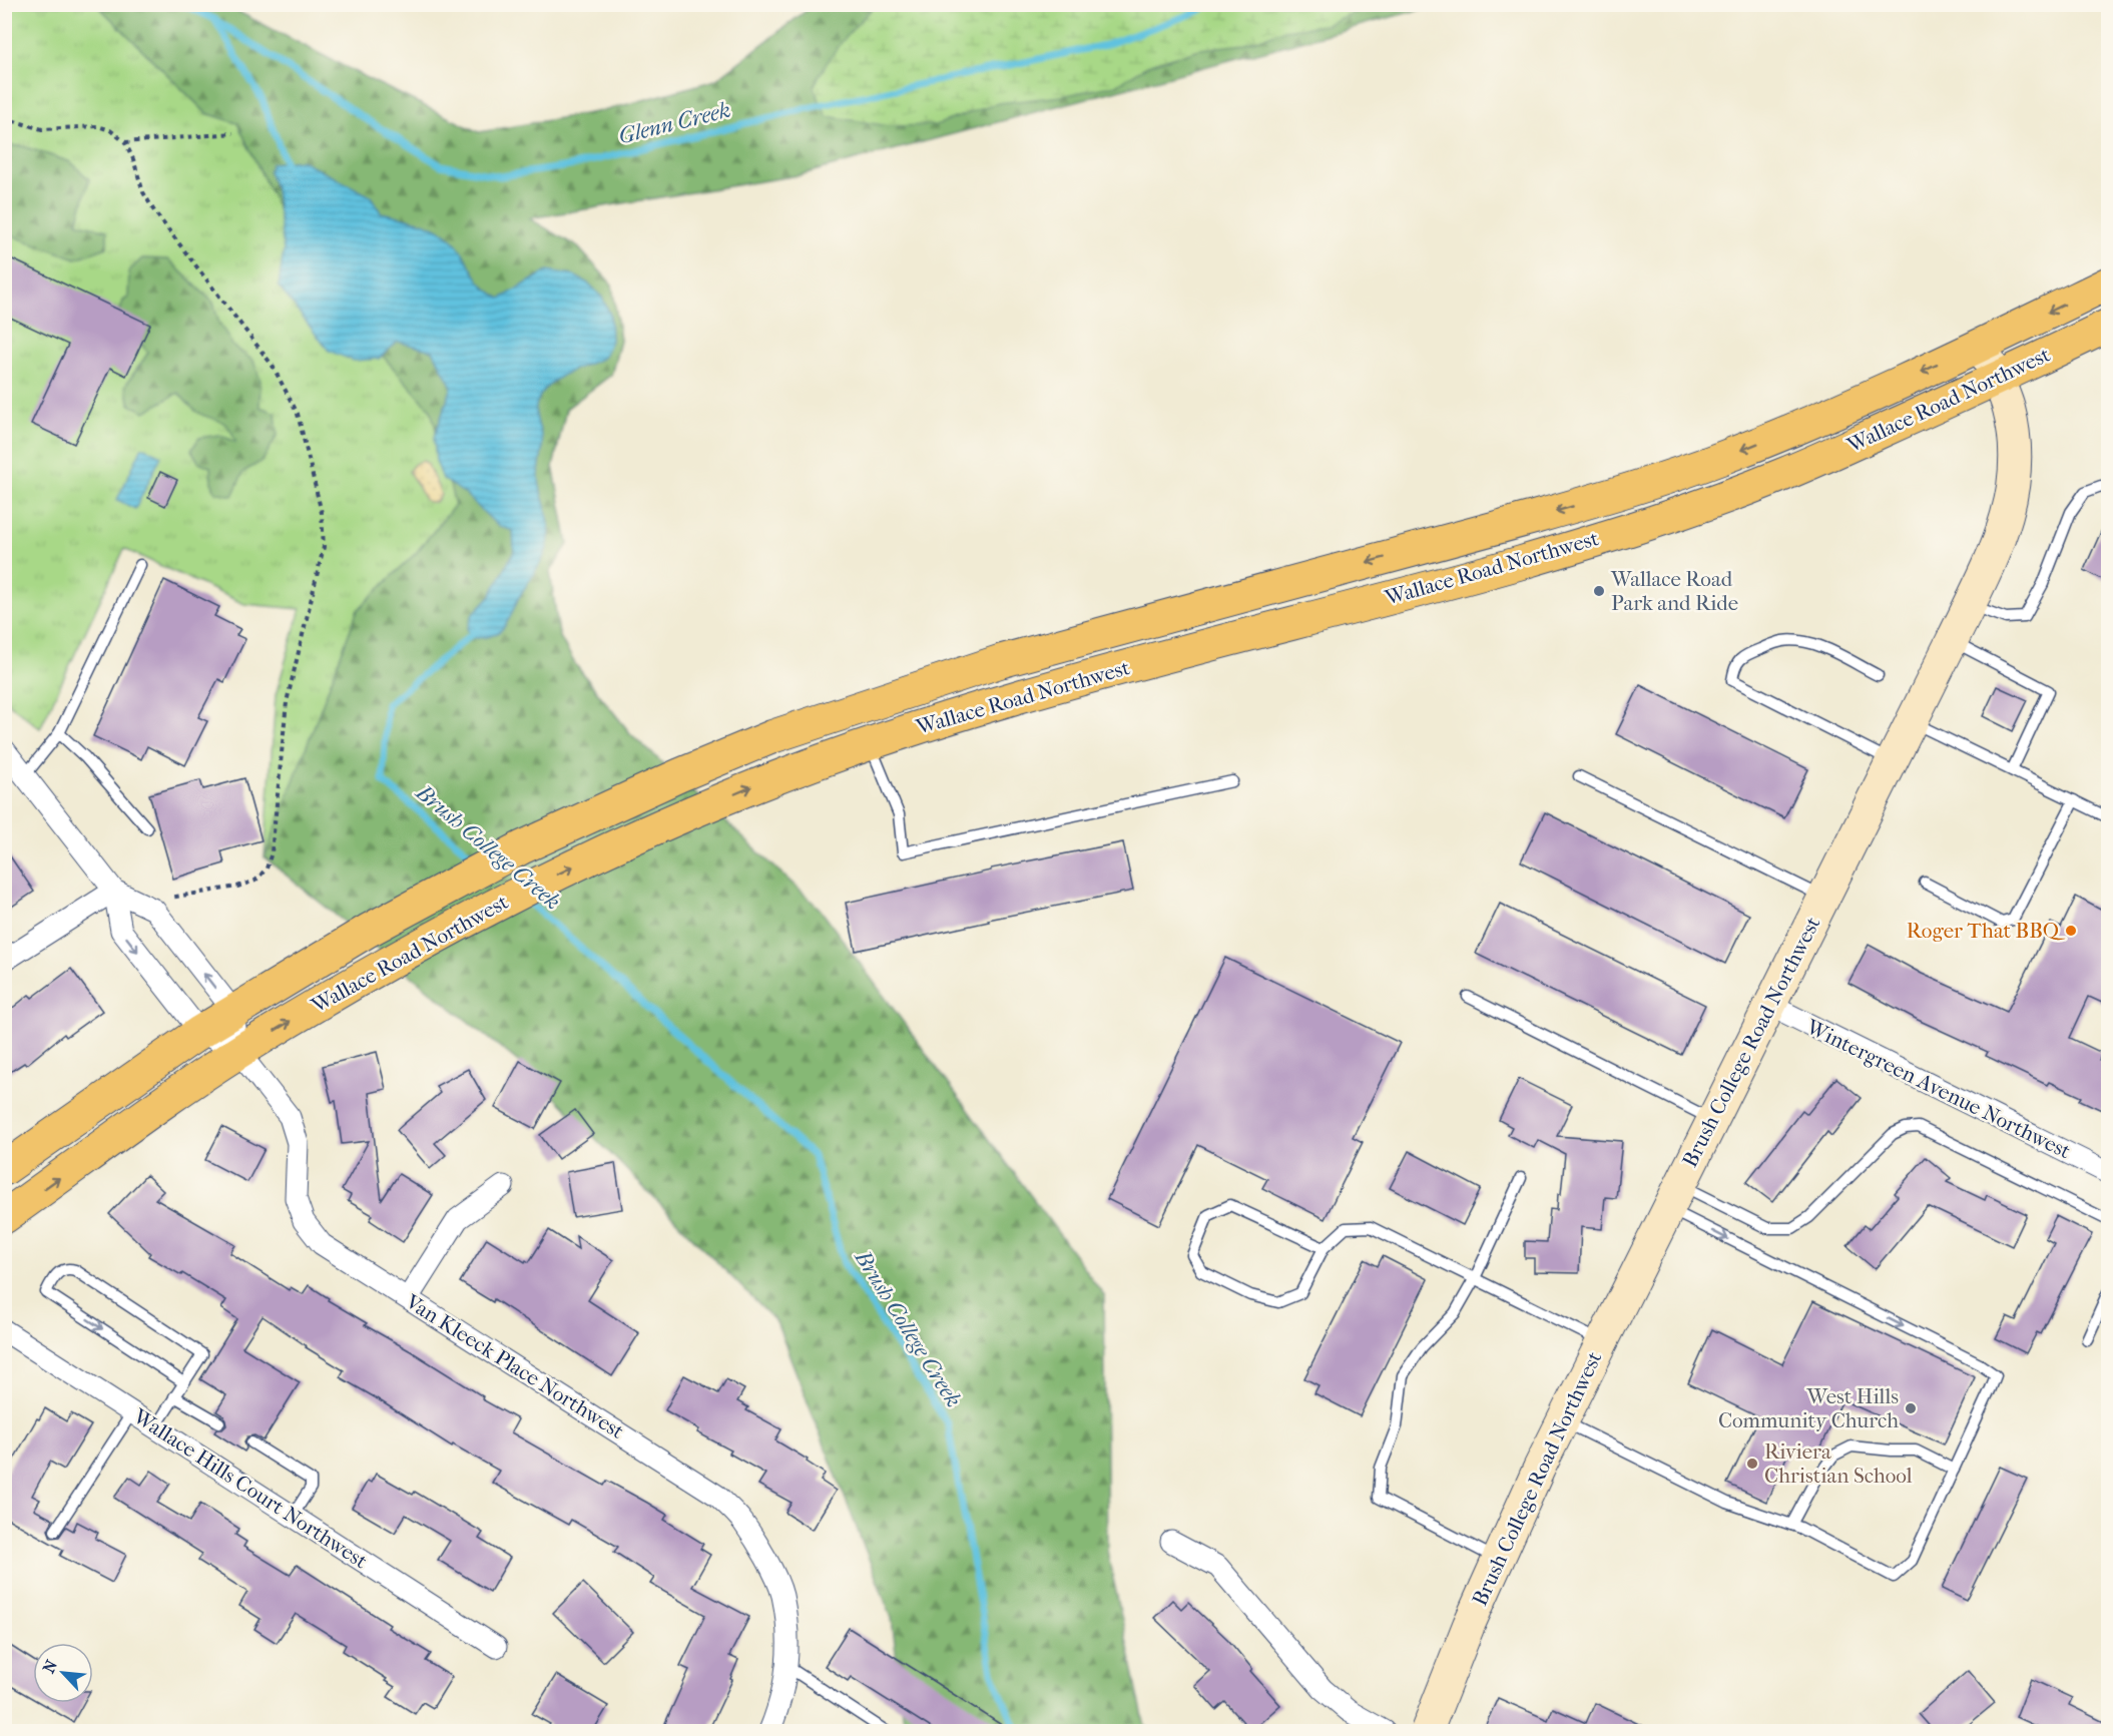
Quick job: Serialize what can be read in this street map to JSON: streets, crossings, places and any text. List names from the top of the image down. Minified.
{"streets":{"main road":["Wallace Road Northwest"],"street":["Brush College Road Northwest","Wintergreen Avenue Northwest","Van Kleeck Place Northwest","Wallace Hills Court Northwest"]},"crossings":[["Wallace Road Northwest","Brush College Road Northwest"],["Wallace Road Northwest","Van Kleeck Place Northwest"],["Brush College Road Northwest","Wintergreen Avenue Northwest"]],"water":["Glenn Creek","Brush College Creek"],"places":["Wallace Road Park and Ride","Roger That BBQ","West Hills Community Church","Riviera Christian School"],"north":"top left"}
